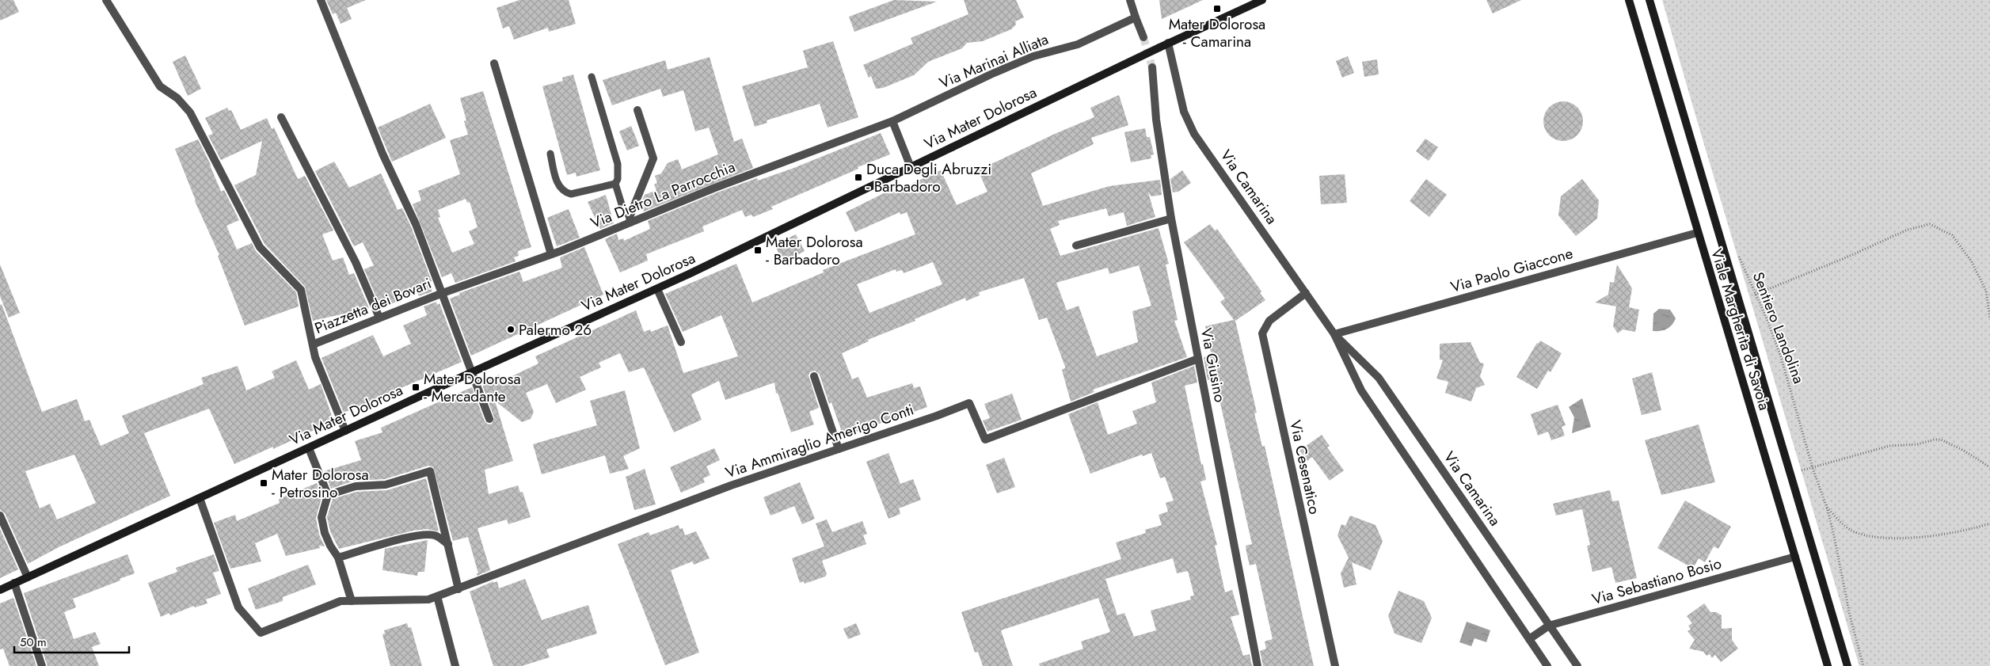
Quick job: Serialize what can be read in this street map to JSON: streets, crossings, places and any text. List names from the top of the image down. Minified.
{"streets":{"street":["Via Marinai Alliata","Via Mater Dolorosa","Via Camarina","Via Dietro La Parrocchia","Via Paolo Giaccone","Piazzetta dei Bovari","Viale Margherita di Savoia","Via Giusino","Via Ammiraglio Amerigo Conti","Via Cesenatico","Via Sebastiano Bosio"],"path":["Sentiero Landolina"]},"crossings":[["Via Marinai Alliata","Via Dietro La Parrocchia"],["Via Mater Dolorosa","Via Camarina"],["Via Mater Dolorosa","Via Ammiraglio Amerigo Conti"],["Via Camarina","Via Paolo Giaccone"],["Via Camarina","Via Cesenatico"],["Via Camarina","Via Sebastiano Bosio"],["Via Dietro La Parrocchia","Piazzetta dei Bovari"],["Via Paolo Giaccone","Viale Margherita di Savoia"],["Viale Margherita di Savoia","Via Sebastiano Bosio"],["Via Giusino","Via Ammiraglio Amerigo Conti"]],"places":{"transit":["Mater Dolorosa - Camarina","Duca Degli Abruzzi - Barbadoro","Mater Dolorosa - Barbadoro","Mater Dolorosa - Mercadante","Mater Dolorosa - Petrosino"],"other":["Palermo 26"]},"scale_bar":"50 m"}
